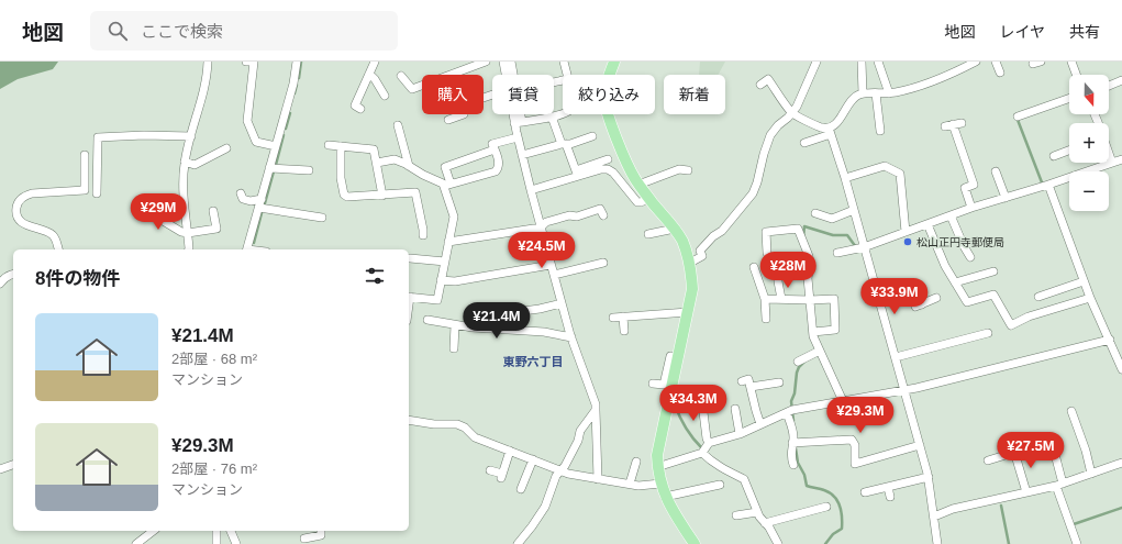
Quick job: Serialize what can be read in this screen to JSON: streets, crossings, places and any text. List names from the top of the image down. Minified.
{"districts":["東野六丁目"],"places":["松山正円寺郵便局"],"north":"bottom","page":{"header":"地図","search":"ここで検索","nav":["地図","レイヤ","共有"],"map_buttons":["+","−"],"chip":["購入","賃貸","絞り込み","新着"],"price":["¥29M","¥24.5M","¥28M","¥33.9M","¥21.4M","¥34.3M","¥29.3M","¥27.5M"],"heading":"8件の物件","list":[{"name":"¥21.4M","note":"2部屋 · 68 m² · マンション"},{"name":"¥29.3M","note":"2部屋 · 76 m² · マンション"}]}}
